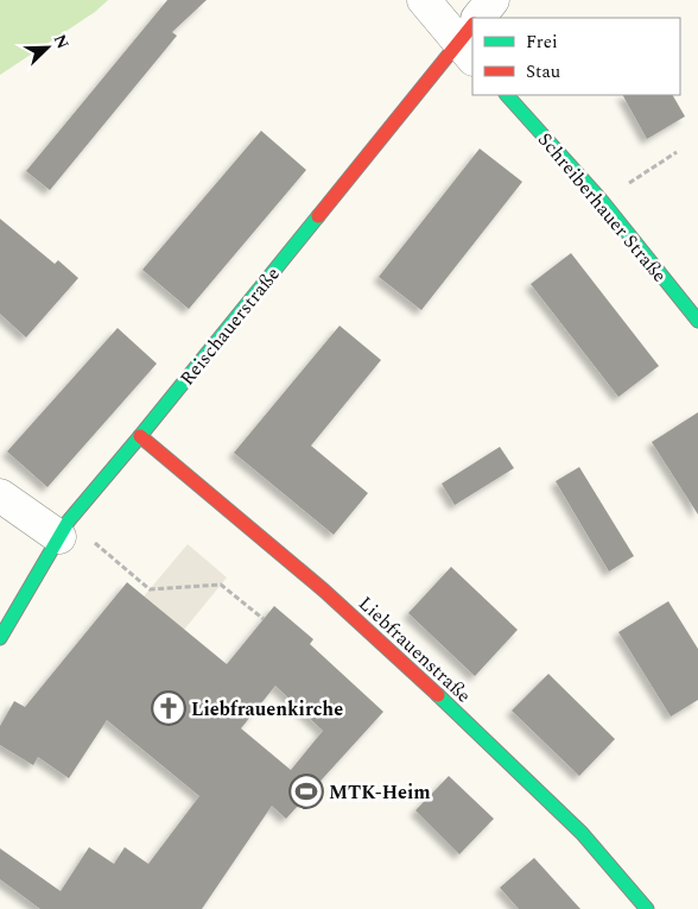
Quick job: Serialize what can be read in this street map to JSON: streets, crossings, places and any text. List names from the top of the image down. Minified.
{"streets":{"street":["Schreiberhauer Straße","Reischauerstraße","Liebfrauenstraße"]},"crossings":[["Reischauerstraße","Liebfrauenstraße"]],"places":{"church":["Liebfrauenkirche"],"sports":["MTK-Heim"]},"legend":["Frei","Stau"],"north":"top right"}
